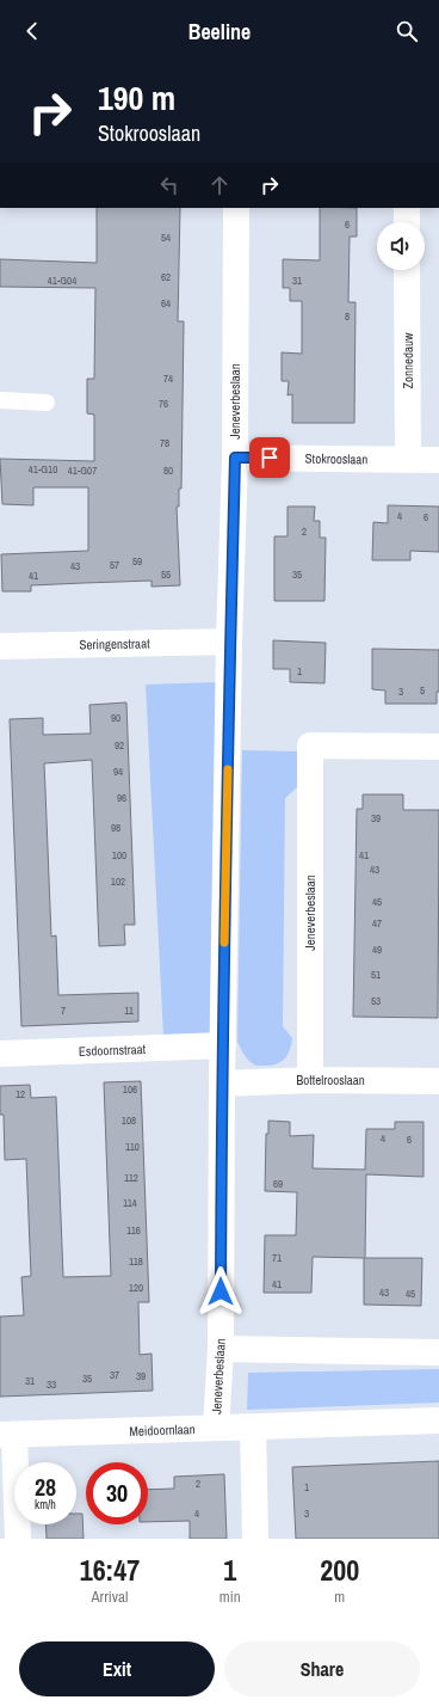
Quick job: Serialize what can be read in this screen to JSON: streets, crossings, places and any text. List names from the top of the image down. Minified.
{"streets":{"street":["Zonnedauw","Jeneverbeslaan","Stokrooslaan","Seringenstraat","Esdoornstraat","Bottelrooslaan","Meidoornlaan"]},"crossings":[["Zonnedauw","Stokrooslaan"],["Jeneverbeslaan","Stokrooslaan"],["Jeneverbeslaan","Seringenstraat"],["Jeneverbeslaan","Esdoornstraat"],["Jeneverbeslaan","Bottelrooslaan"],["Jeneverbeslaan","Meidoornlaan"]],"house_numbers":["6","54","62","41-G04","31","64","8","74","76","78","41-G10","41-G07","80","4","6","2","59","57","43","55","35","41","1","5","3","90","92","94","96","39","98","100","41","43","102","45","47","49","51","53","7","11","106","12","108","4","6","110","112","69","114","116","71","118","41","120","43","45","37","39","35","31","33","2","1","4","3"],"page":{"header":"Beeline","turn":["190 m","Stokrooslaan"],"speed":"28 km/h","limit":"30","eta":["16:47","Arrival","1","min","200","m"],"buttons":["Exit","Share"]}}
